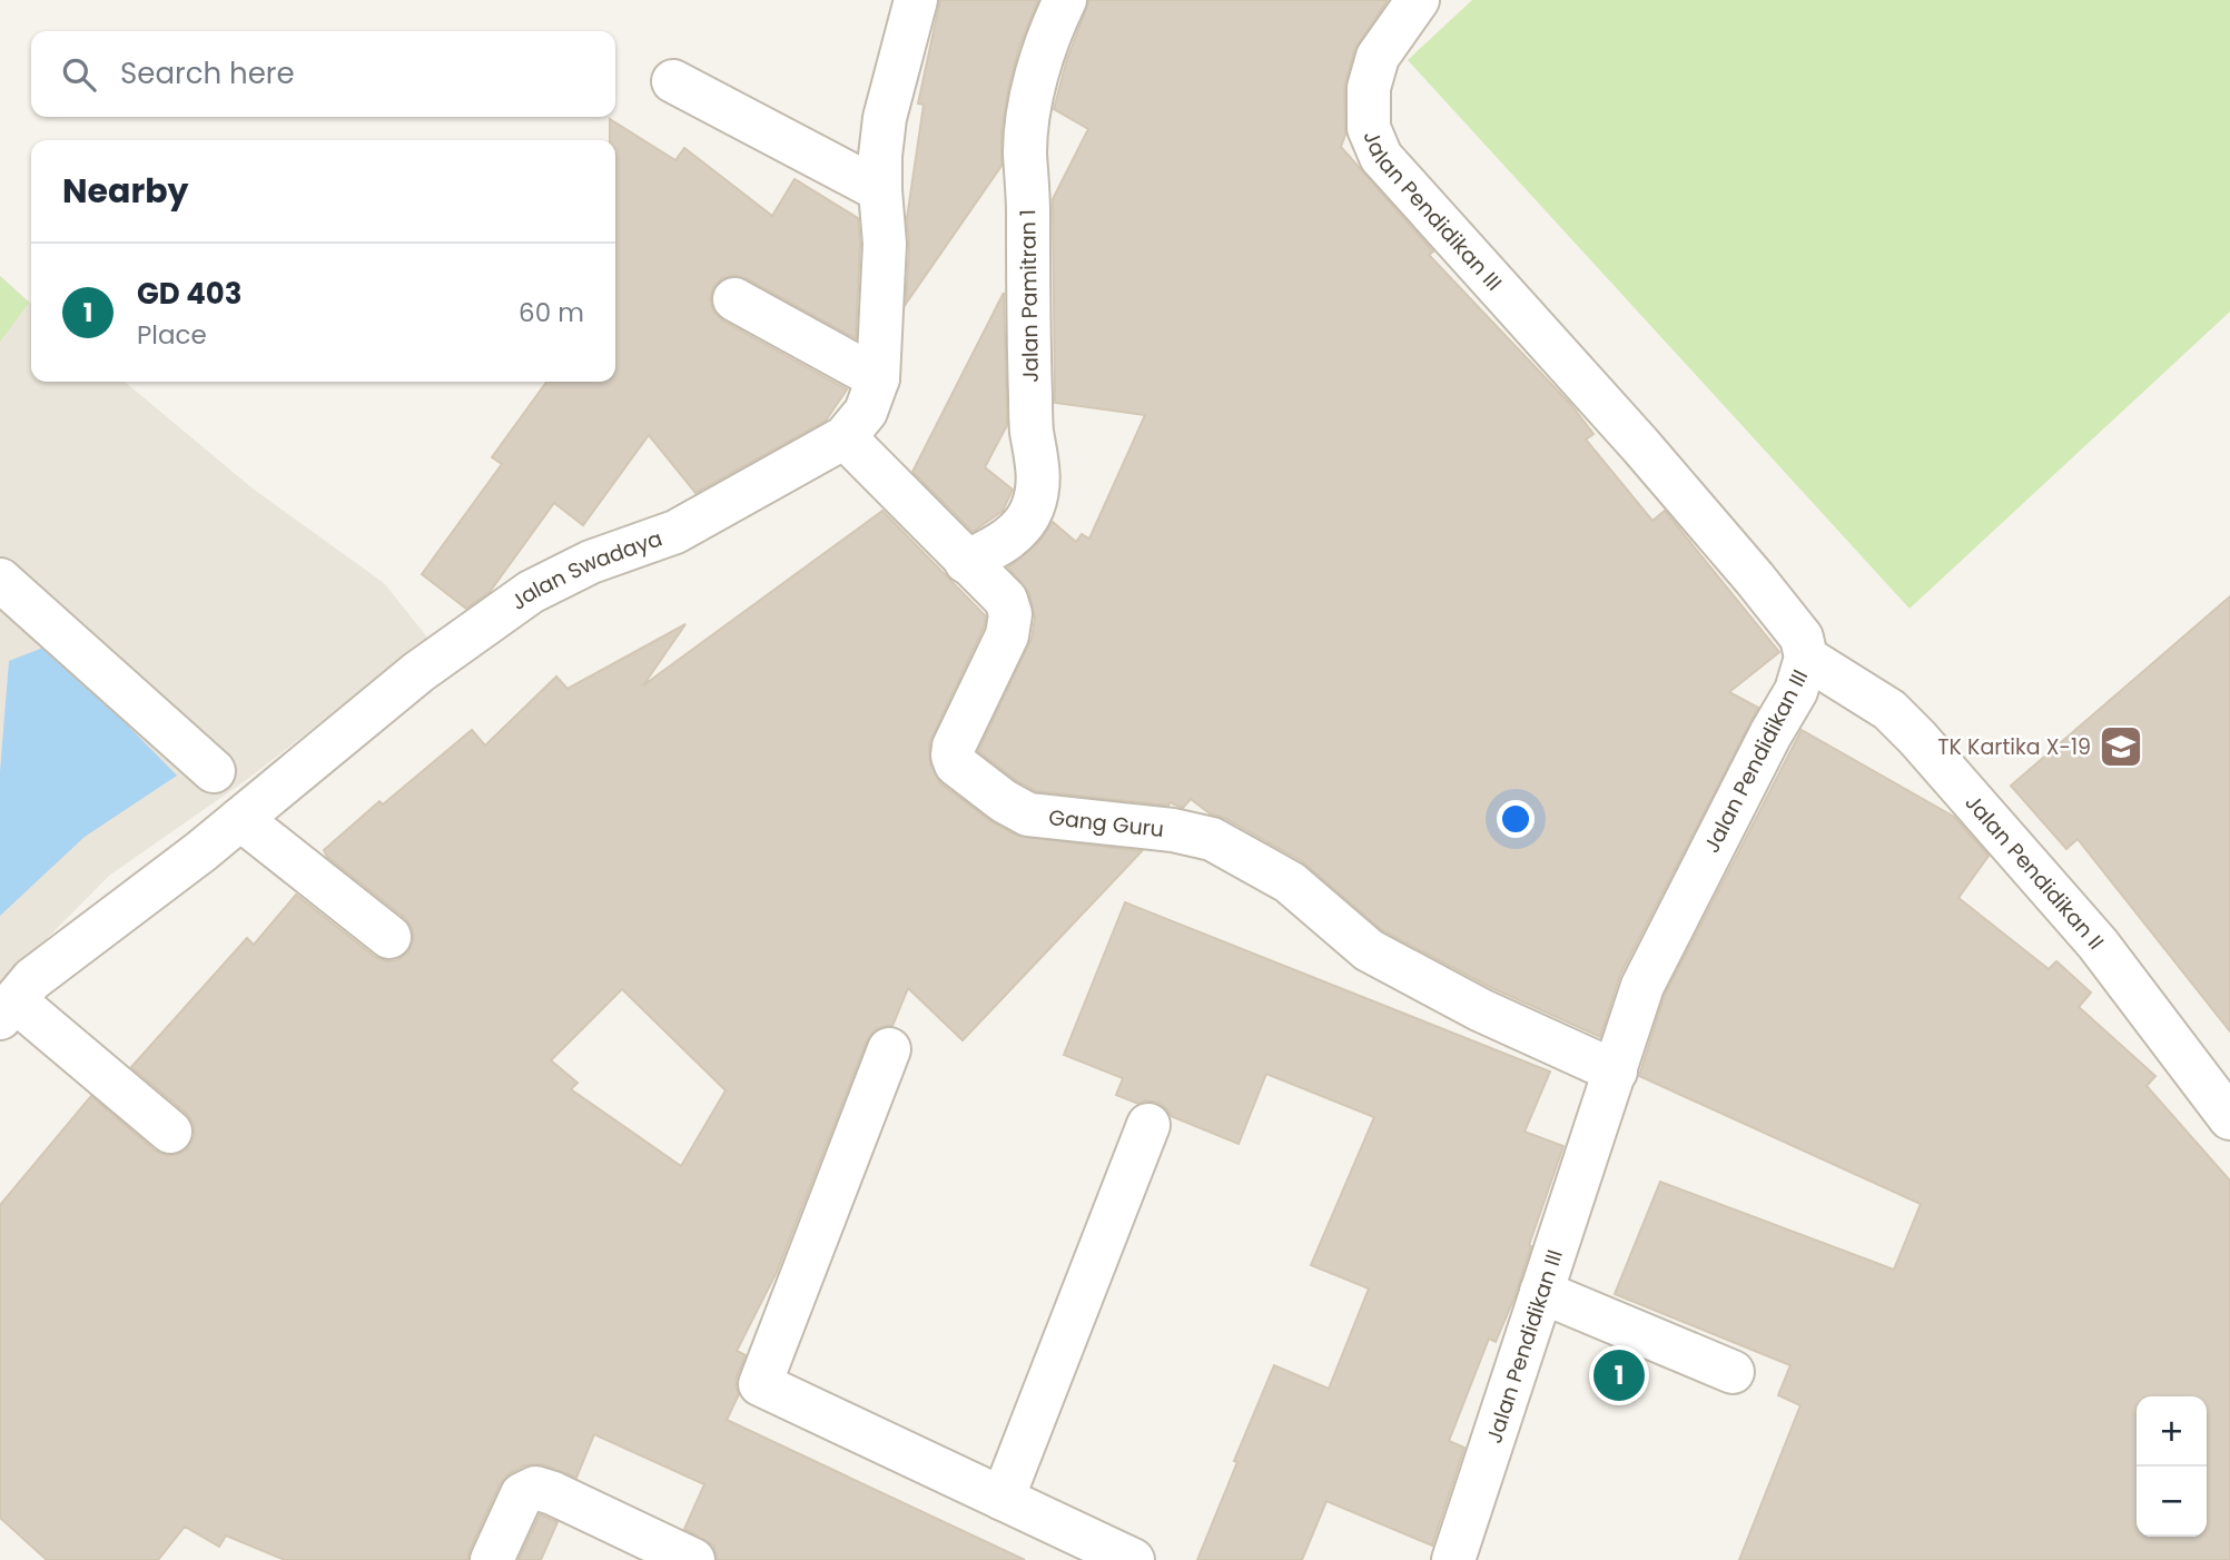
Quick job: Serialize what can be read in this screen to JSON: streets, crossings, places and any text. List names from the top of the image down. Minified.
{"streets":{"street":["Jalan Pendidikan III","Jalan Pamitran 1","Jalan Swadaya","Gang Guru","Jalan Pendidikan II"]},"crossings":[["Jalan Pendidikan III","Gang Guru"],["Jalan Pendidikan III","Jalan Pendidikan II"],["Jalan Pamitran 1","Gang Guru"],["Jalan Swadaya","Gang Guru"]],"places":{"school or university":["TK Kartika X-19"]},"page":{"search":"Search here","heading":"Nearby","list":[{"mark":"1","name":"GD 403","note":"Place","value":"60 m"}],"pins":"1","map_buttons":["+","−"]}}
